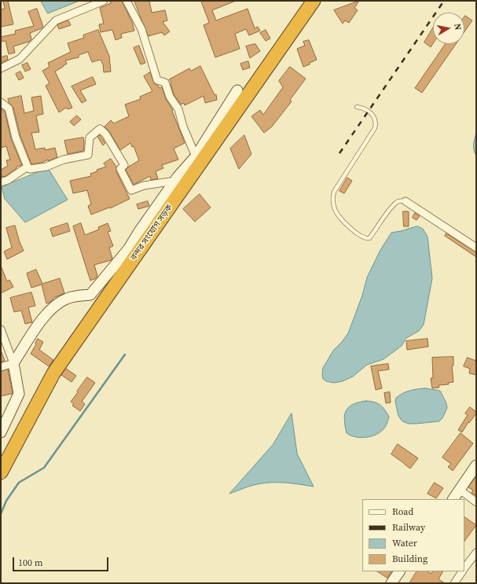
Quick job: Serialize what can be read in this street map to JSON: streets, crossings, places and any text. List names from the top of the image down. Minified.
{"streets":{"highway":["বন্দর সংযোগ সড়ক"]},"legend":["Road","Railway","Water","Building"],"scale_bar":"100 m","north":"right"}
